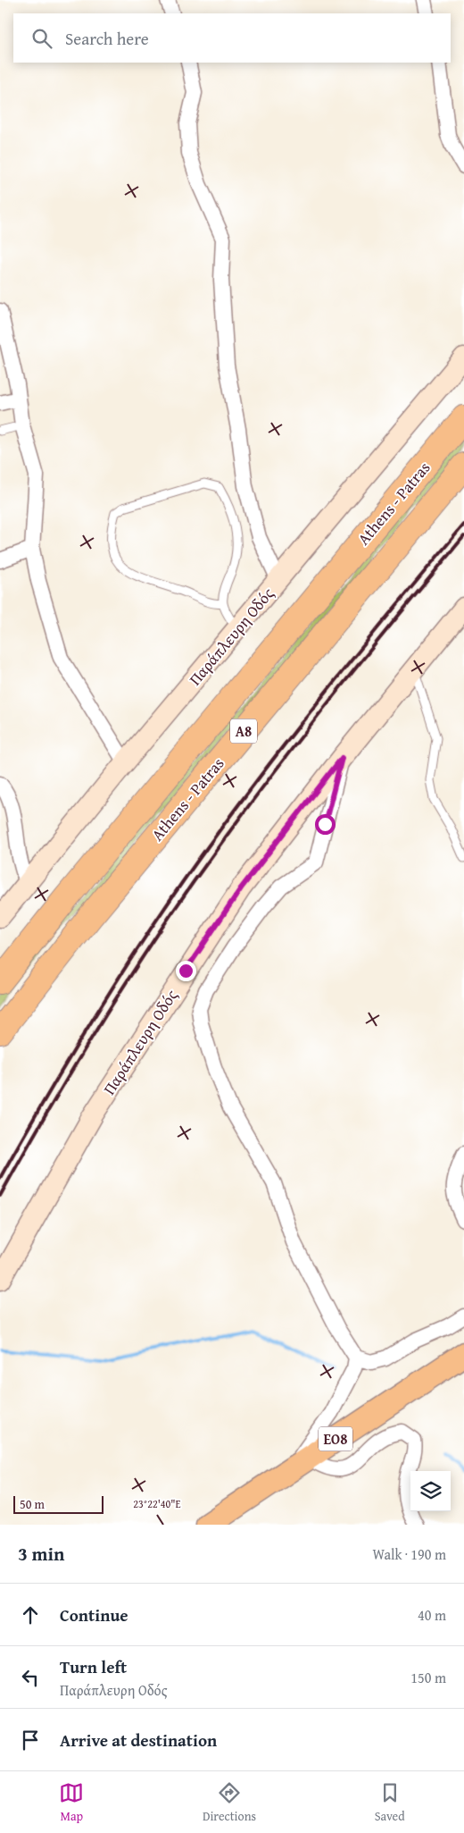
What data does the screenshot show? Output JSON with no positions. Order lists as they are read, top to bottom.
{
  "streets": {
    "highway": ["Athens - Patras", "Α8"],
    "main road": ["Παράπλευρη Οδός", "ΕΟ8"]
  },
  "scale_bar": "50 m",
  "page": {
    "search": "Search here",
    "scale": "50 m",
    "heading": ["3 min", "Walk · 190 m"],
    "list": [
      ["Continue", "40 m"],
      ["Turn left", "Παράπλευρη Οδός", "150 m"],
      "Arrive at destination"
    ],
    "nav": ["Map", "Directions", "Saved"]
  },
  "coordinates": ["23°22'40\"E"]
}
